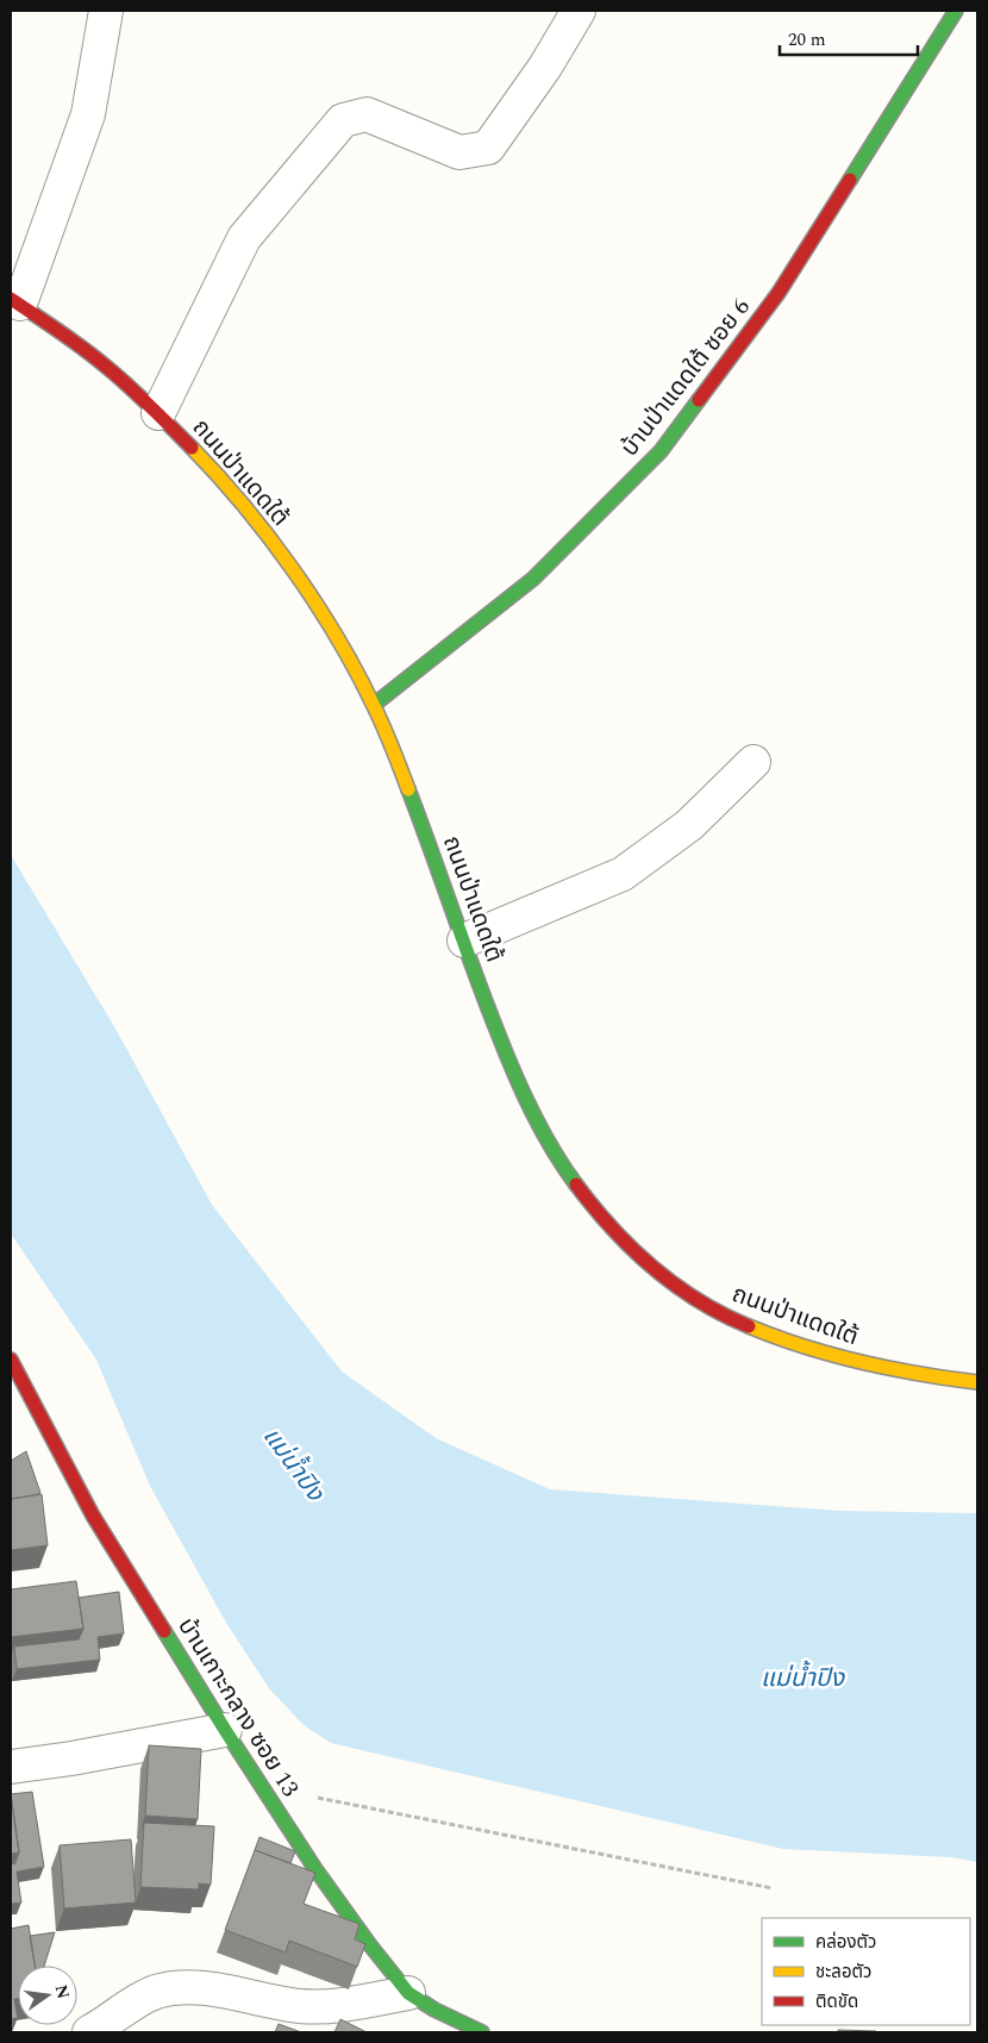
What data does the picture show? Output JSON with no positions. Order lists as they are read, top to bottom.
{
  "streets": {
    "street": ["บ้านป่าแดดใต้ ซอย 6", "ถนนป่าแดดใต้", "บ้านเกาะกลาง ซอย 13"]
  },
  "crossings": [
    ["บ้านป่าแดดใต้ ซอย 6", "ถนนป่าแดดใต้"]
  ],
  "water": ["แม่น้ำปิง"],
  "legend": ["คล่องตัว", "ชะลอตัว", "ติดขัด"],
  "scale_bar": "20 m",
  "north": "right"
}
